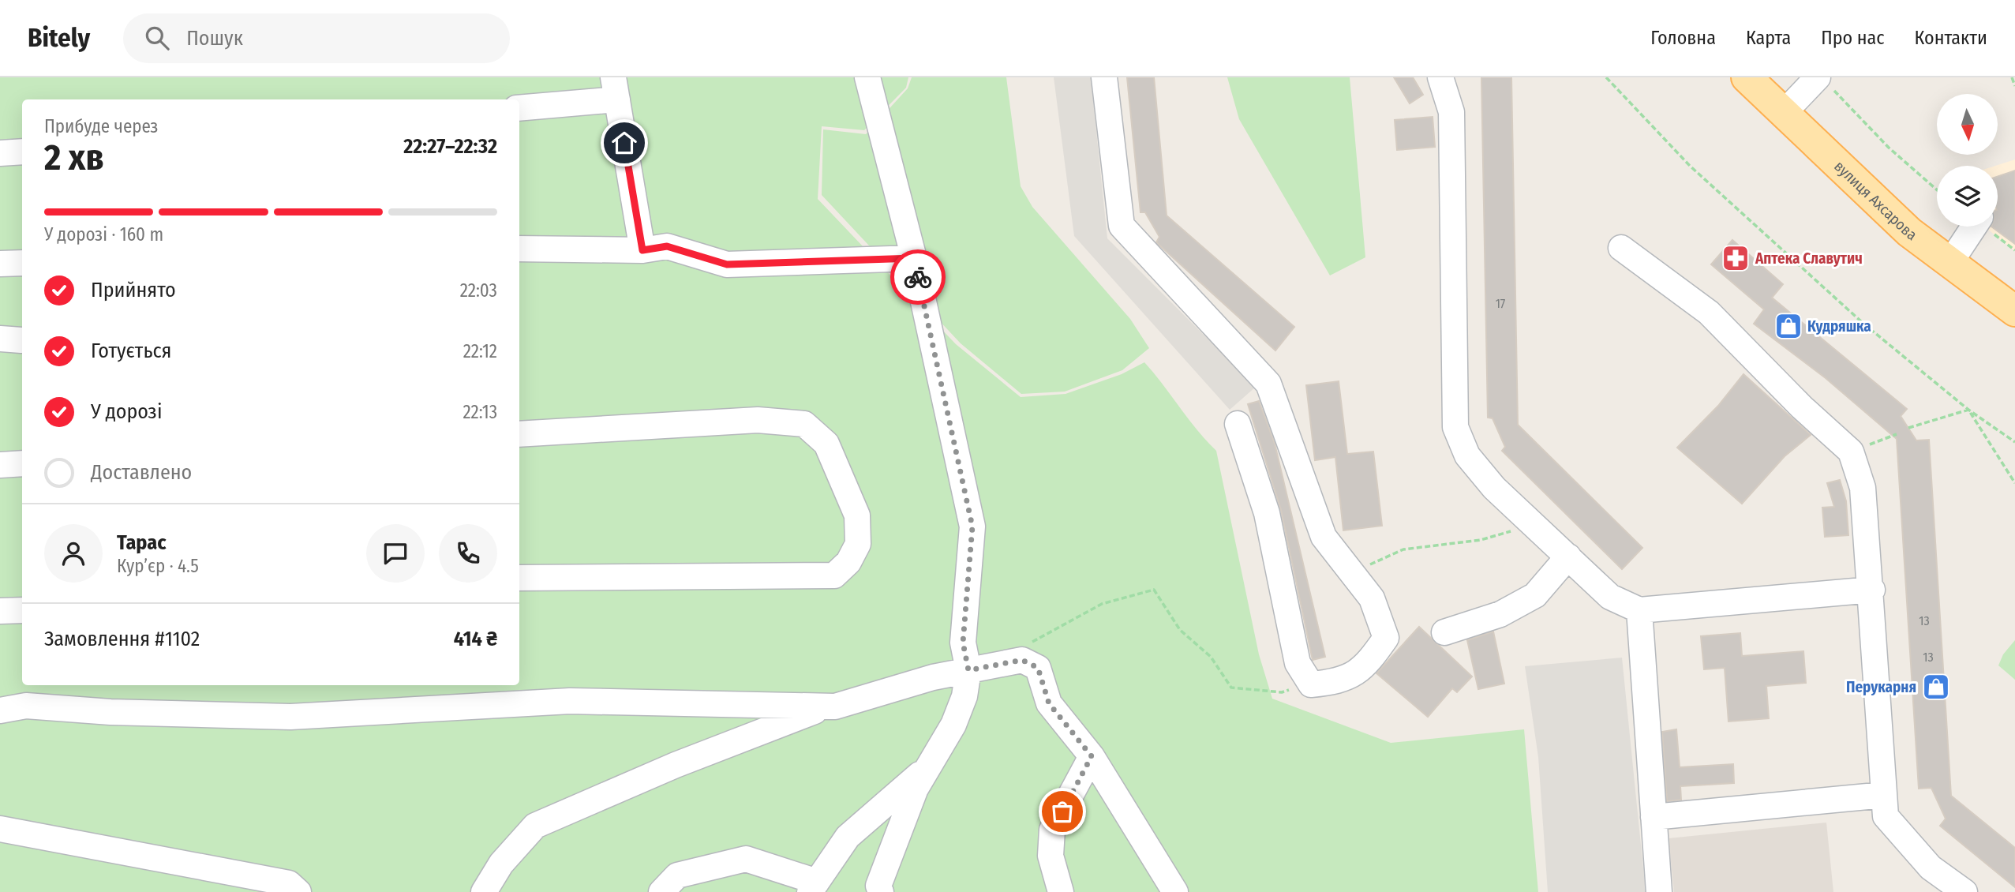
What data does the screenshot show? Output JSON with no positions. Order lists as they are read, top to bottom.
{
  "streets": {
    "main road": ["вулиця Ахсарова"]
  },
  "places": {
    "pharmacy": ["Аптека Славутич"],
    "shop": ["Кудряшка", "Перукарня"]
  },
  "house_numbers": ["17", "13", "13"],
  "north": "bottom",
  "page": {
    "header": "Bitely",
    "search": "Пошук",
    "nav": [
      "Головна",
      "Карта",
      "Про нас",
      "Контакти"
    ],
    "heading": ["2 хв", "Прибуде через", "22:27–22:32"],
    "panel": [
      "Тарас",
      "Кур’єр · 4.5",
      "Замовлення #1102",
      "414 ₴"
    ],
    "bar": "У дорозі · 160 m",
    "list": [
      ["Прийнято", "22:03"],
      ["Готується", "22:12"],
      ["У дорозі", "22:13"],
      "Доставлено"
    ]
  }
}
